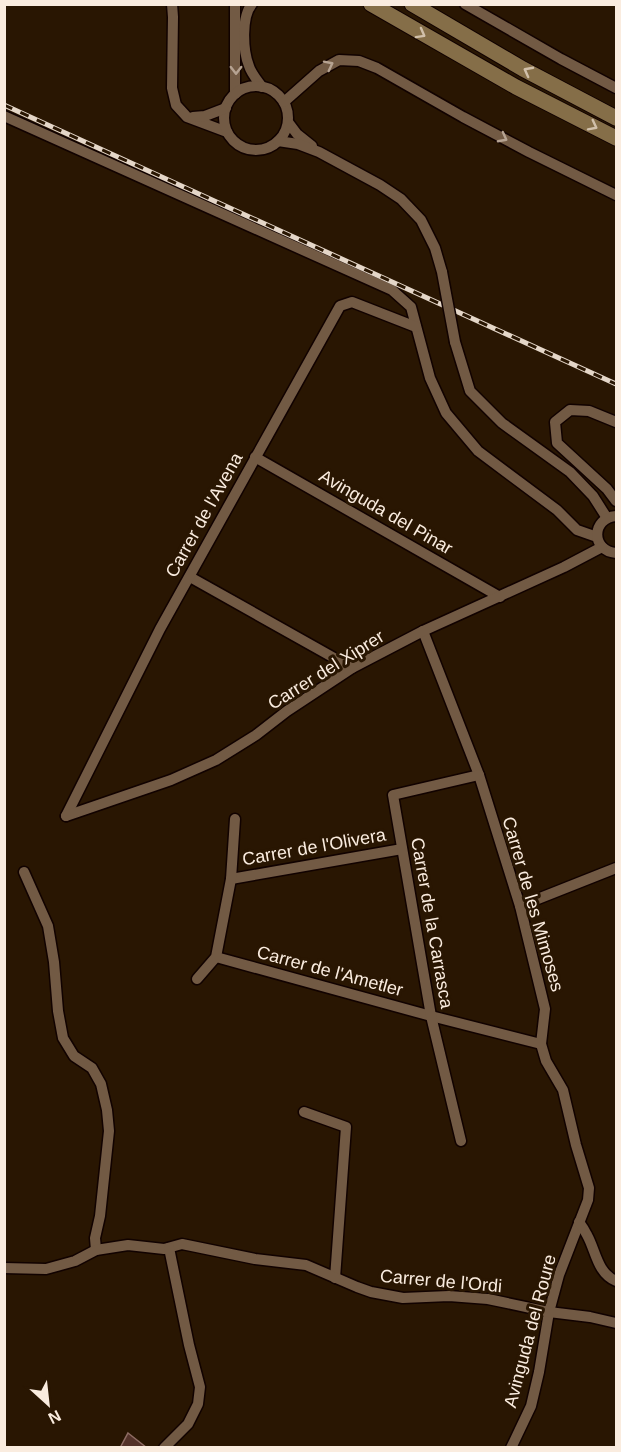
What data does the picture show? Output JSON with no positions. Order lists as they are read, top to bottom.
{
  "streets": {
    "street": [
      "Avinguda del Pinar",
      "Carrer de l'Avena",
      "Carrer del Xiprer",
      "Carrer de l'Olivera",
      "Carrer de les Mimoses",
      "Carrer de la Carrasca",
      "Carrer de l'Ametler",
      "Carrer de l'Ordi",
      "Avinguda del Roure"
    ]
  },
  "crossings": [
    ["Avinguda del Pinar", "Carrer de l'Avena"],
    ["Avinguda del Pinar", "Carrer del Xiprer"],
    ["Carrer de l'Avena", "Carrer del Xiprer"],
    ["Carrer del Xiprer", "Carrer de les Mimoses"],
    ["Carrer de l'Olivera", "Carrer de la Carrasca"],
    ["Carrer de les Mimoses", "Carrer de la Carrasca"],
    ["Carrer de les Mimoses", "Carrer de l'Ametler"],
    ["Carrer de les Mimoses", "Avinguda del Roure"],
    ["Carrer de la Carrasca", "Carrer de l'Ametler"],
    ["Carrer de l'Ordi", "Avinguda del Roure"]
  ],
  "north": "bottom right"
}
